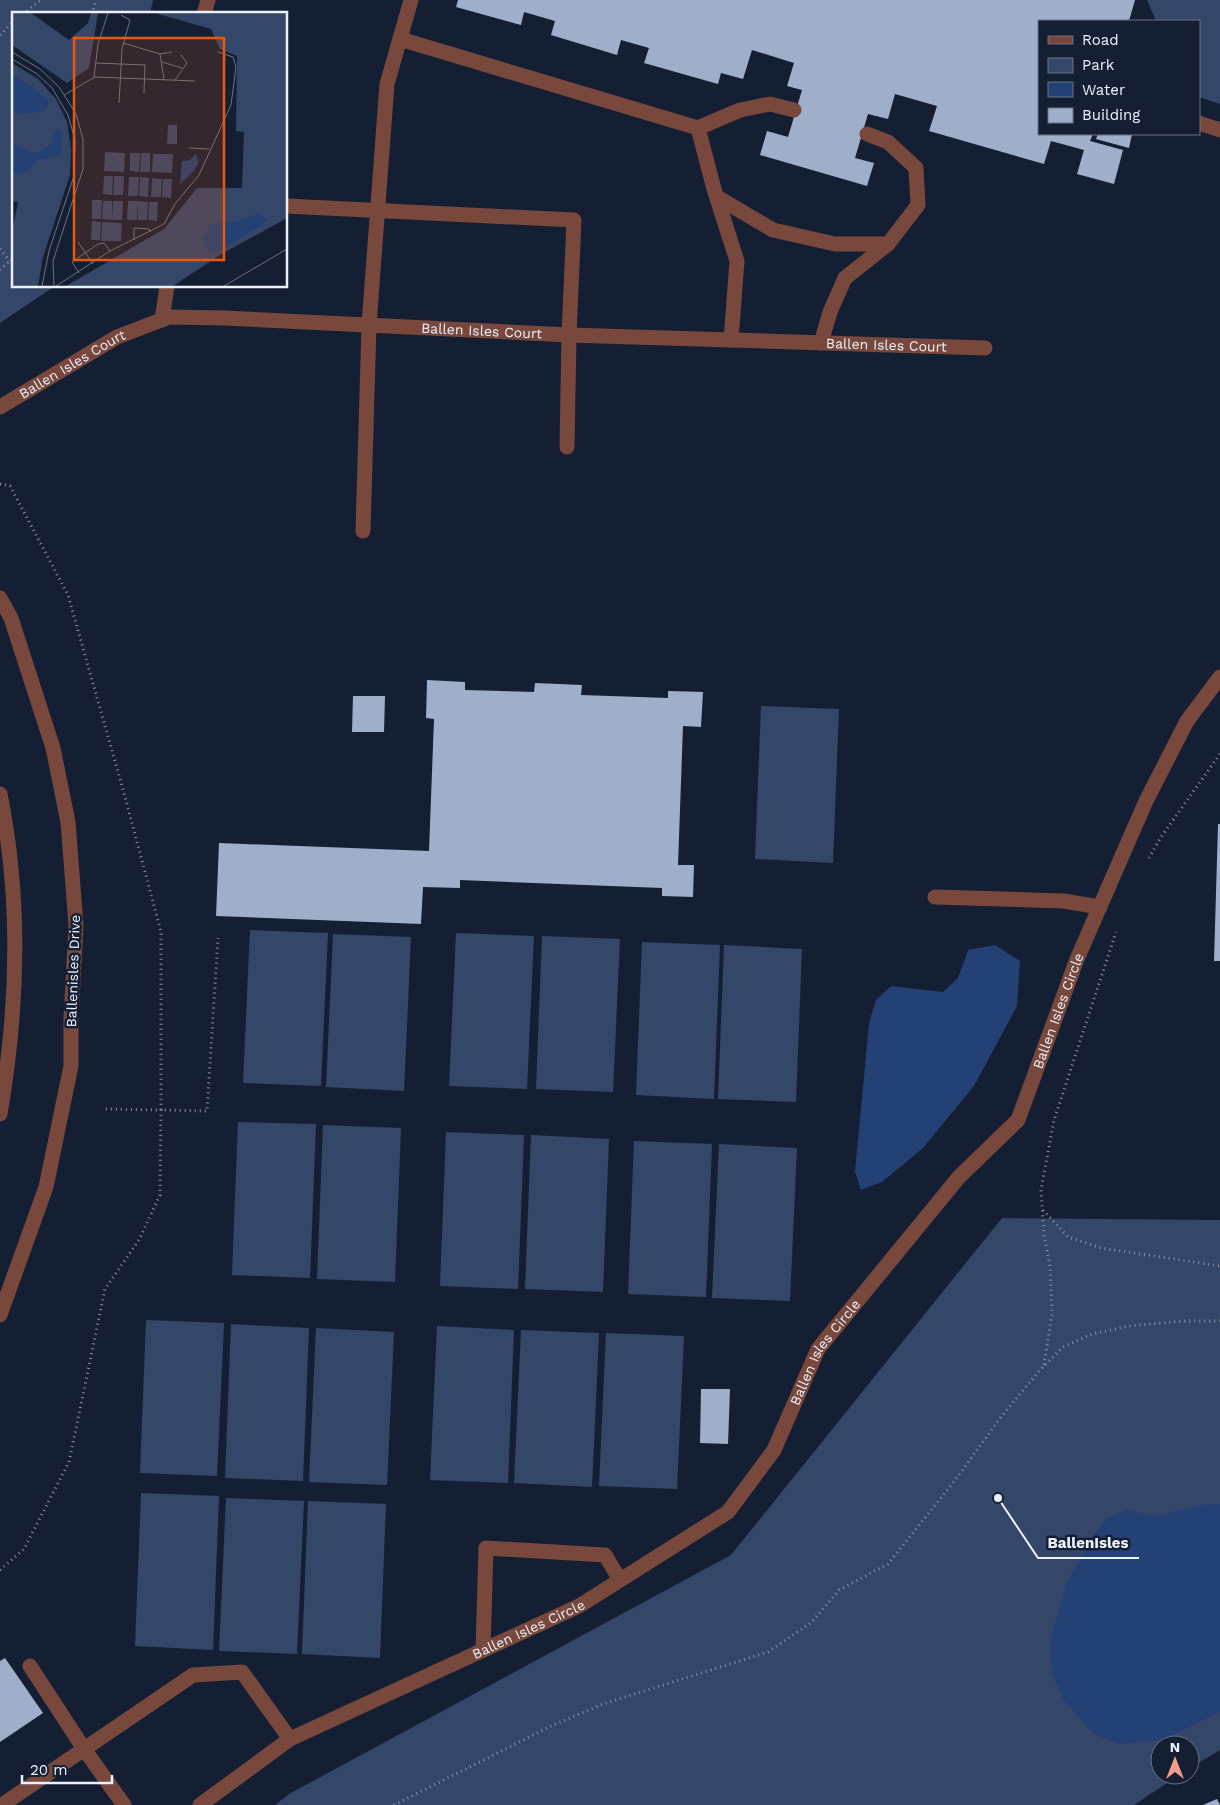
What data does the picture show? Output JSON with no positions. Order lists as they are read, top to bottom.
{
  "streets": {
    "street": ["Ballen Isles Court", "Ballenisles Drive", "Ballen Isles Circle"]
  },
  "places": ["BallenIsles"],
  "legend": [
    "Road",
    "Park",
    "Water",
    "Building"
  ],
  "scale_bar": "20 m",
  "north": "top"
}
